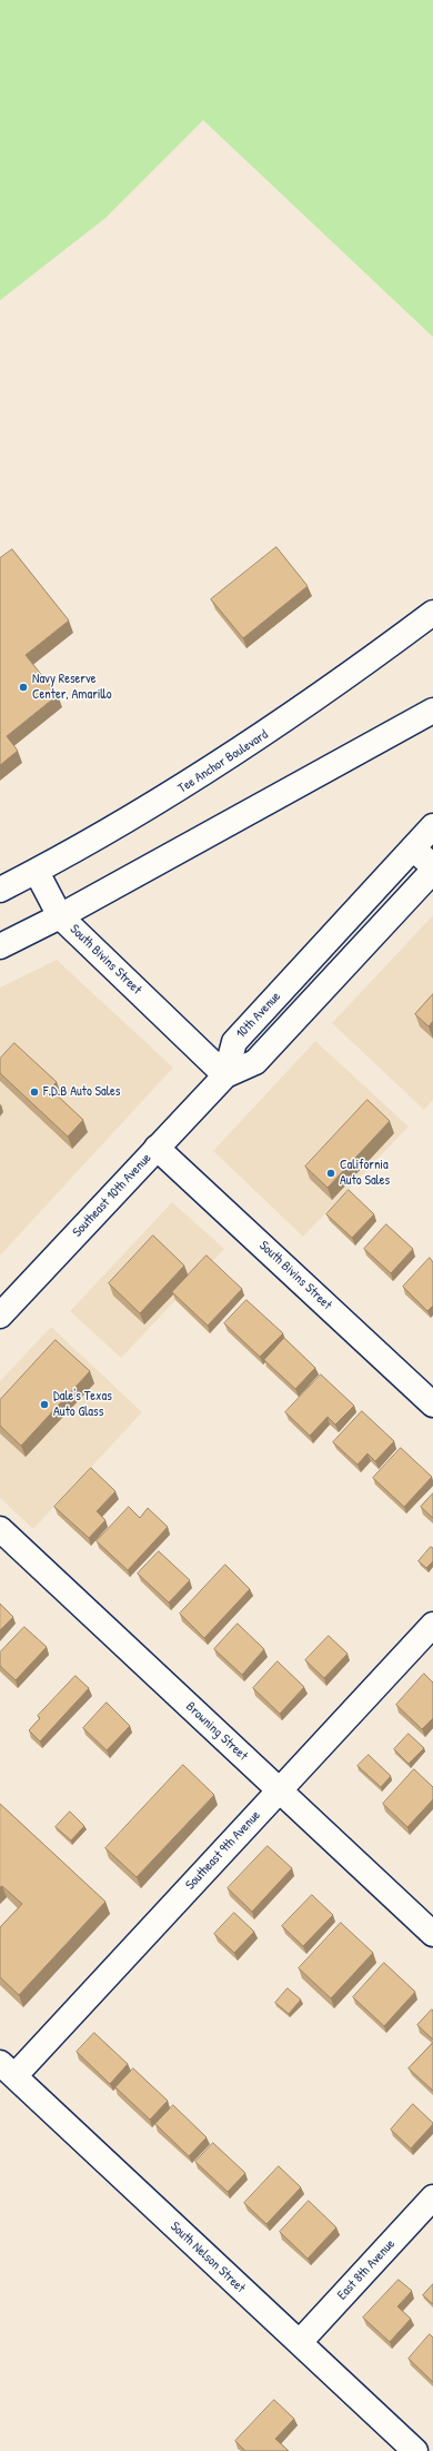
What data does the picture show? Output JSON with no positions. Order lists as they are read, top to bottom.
{
  "streets": {
    "street": [
      "Tee Anchor Boulevard",
      "South Bivins Street",
      "10th Avenue",
      "Southeast 10th Avenue",
      "Browning Street",
      "Southeast 9th Avenue",
      "South Nelson Street",
      "East 8th Avenue"
    ]
  },
  "crossings": [
    ["Tee Anchor Boulevard", "South Bivins Street"],
    ["South Bivins Street", "10th Avenue"],
    ["South Bivins Street", "Southeast 10th Avenue"],
    ["10th Avenue", "Southeast 10th Avenue"],
    ["Browning Street", "Southeast 9th Avenue"],
    ["Southeast 9th Avenue", "South Nelson Street"],
    ["South Nelson Street", "East 8th Avenue"]
  ],
  "places": [
    "Navy Reserve Center, Amarillo",
    "F.D.B Auto Sales",
    "California Auto Sales",
    "Dale's Texas Auto Glass"
  ]
}
